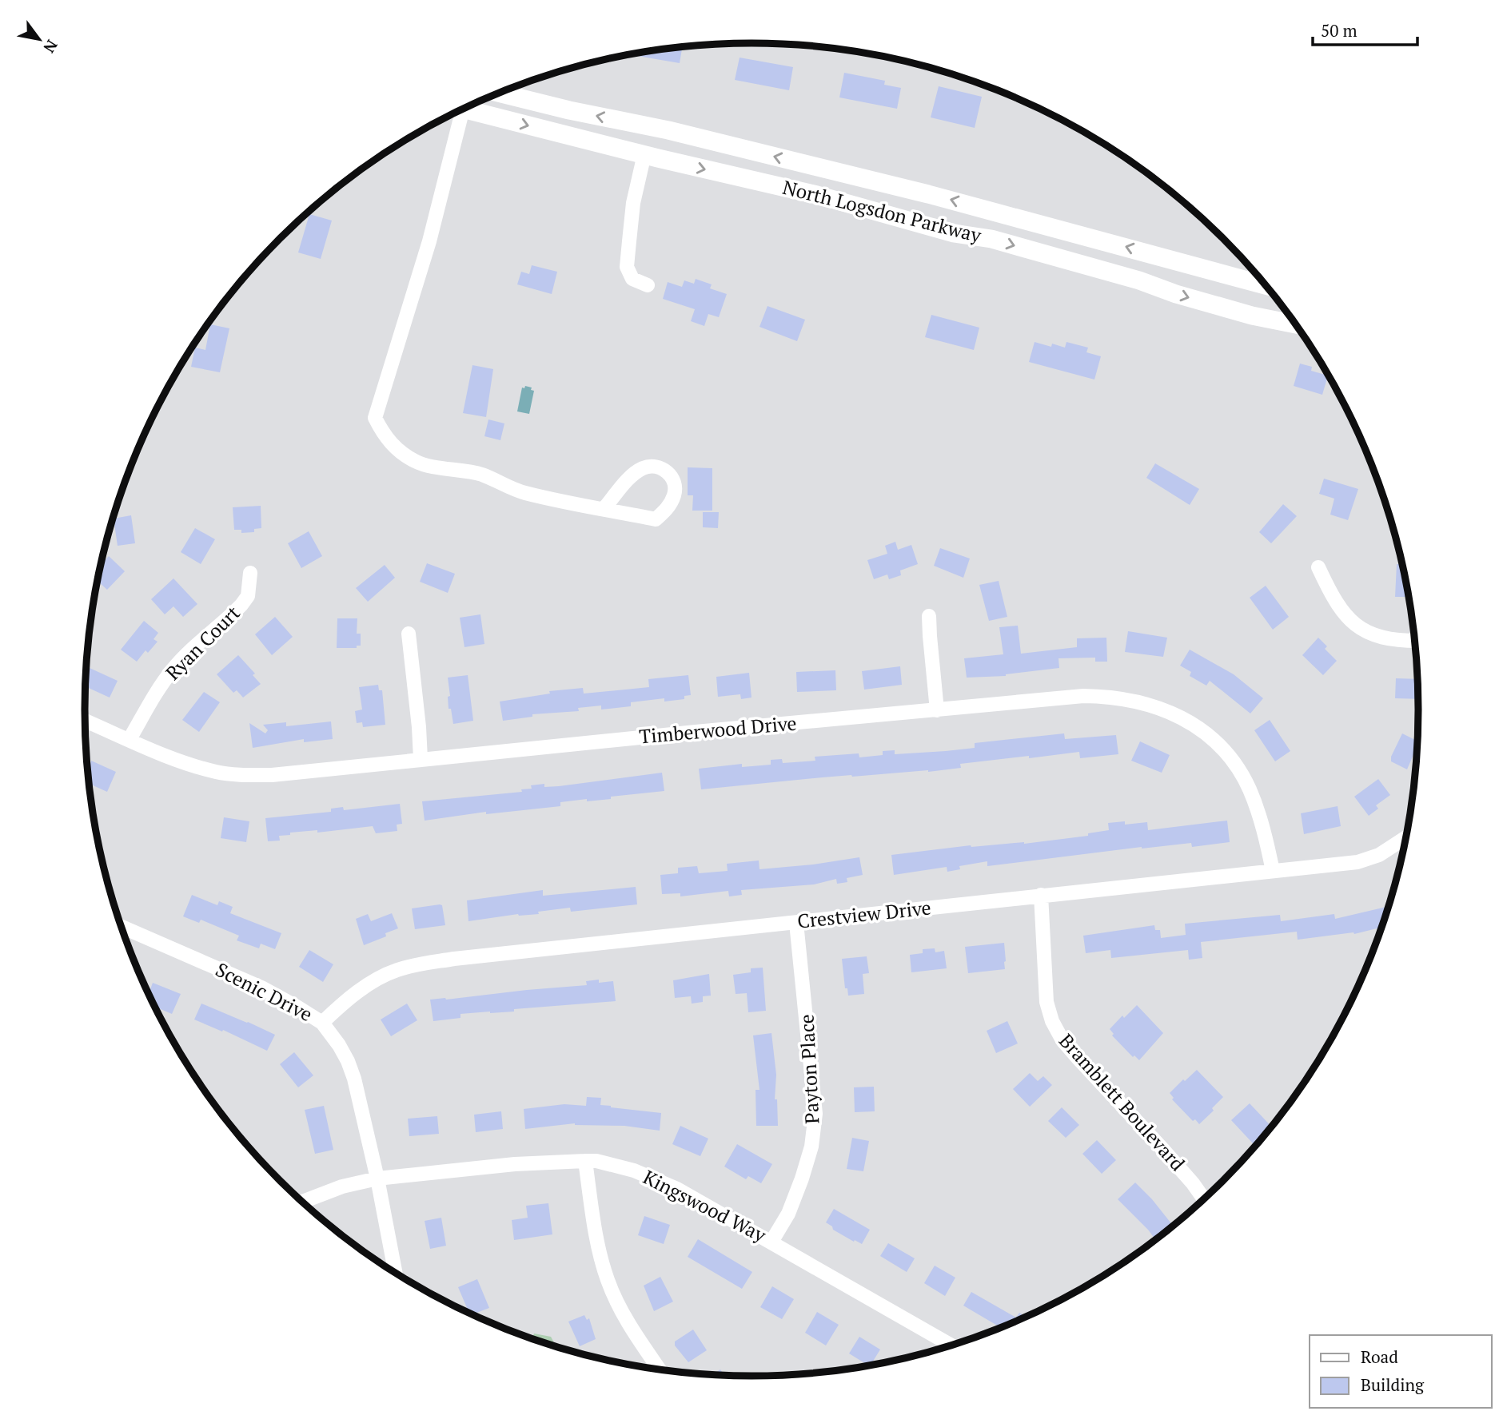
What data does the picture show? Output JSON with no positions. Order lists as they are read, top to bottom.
{
  "streets": {
    "main road": ["North Logsdon Parkway"],
    "street": [
      "Ryan Court",
      "Timberwood Drive",
      "Crestview Drive",
      "Scenic Drive",
      "Payton Place",
      "Bramblett Boulevard",
      "Kingswood Way"
    ]
  },
  "crossings": [
    ["Ryan Court", "Timberwood Drive"],
    ["Timberwood Drive", "Crestview Drive"],
    ["Crestview Drive", "Scenic Drive"],
    ["Crestview Drive", "Payton Place"],
    ["Crestview Drive", "Bramblett Boulevard"],
    ["Scenic Drive", "Kingswood Way"],
    ["Payton Place", "Kingswood Way"]
  ],
  "legend": ["Road", "Building"],
  "scale_bar": "50 m",
  "north": "bottom right"
}
